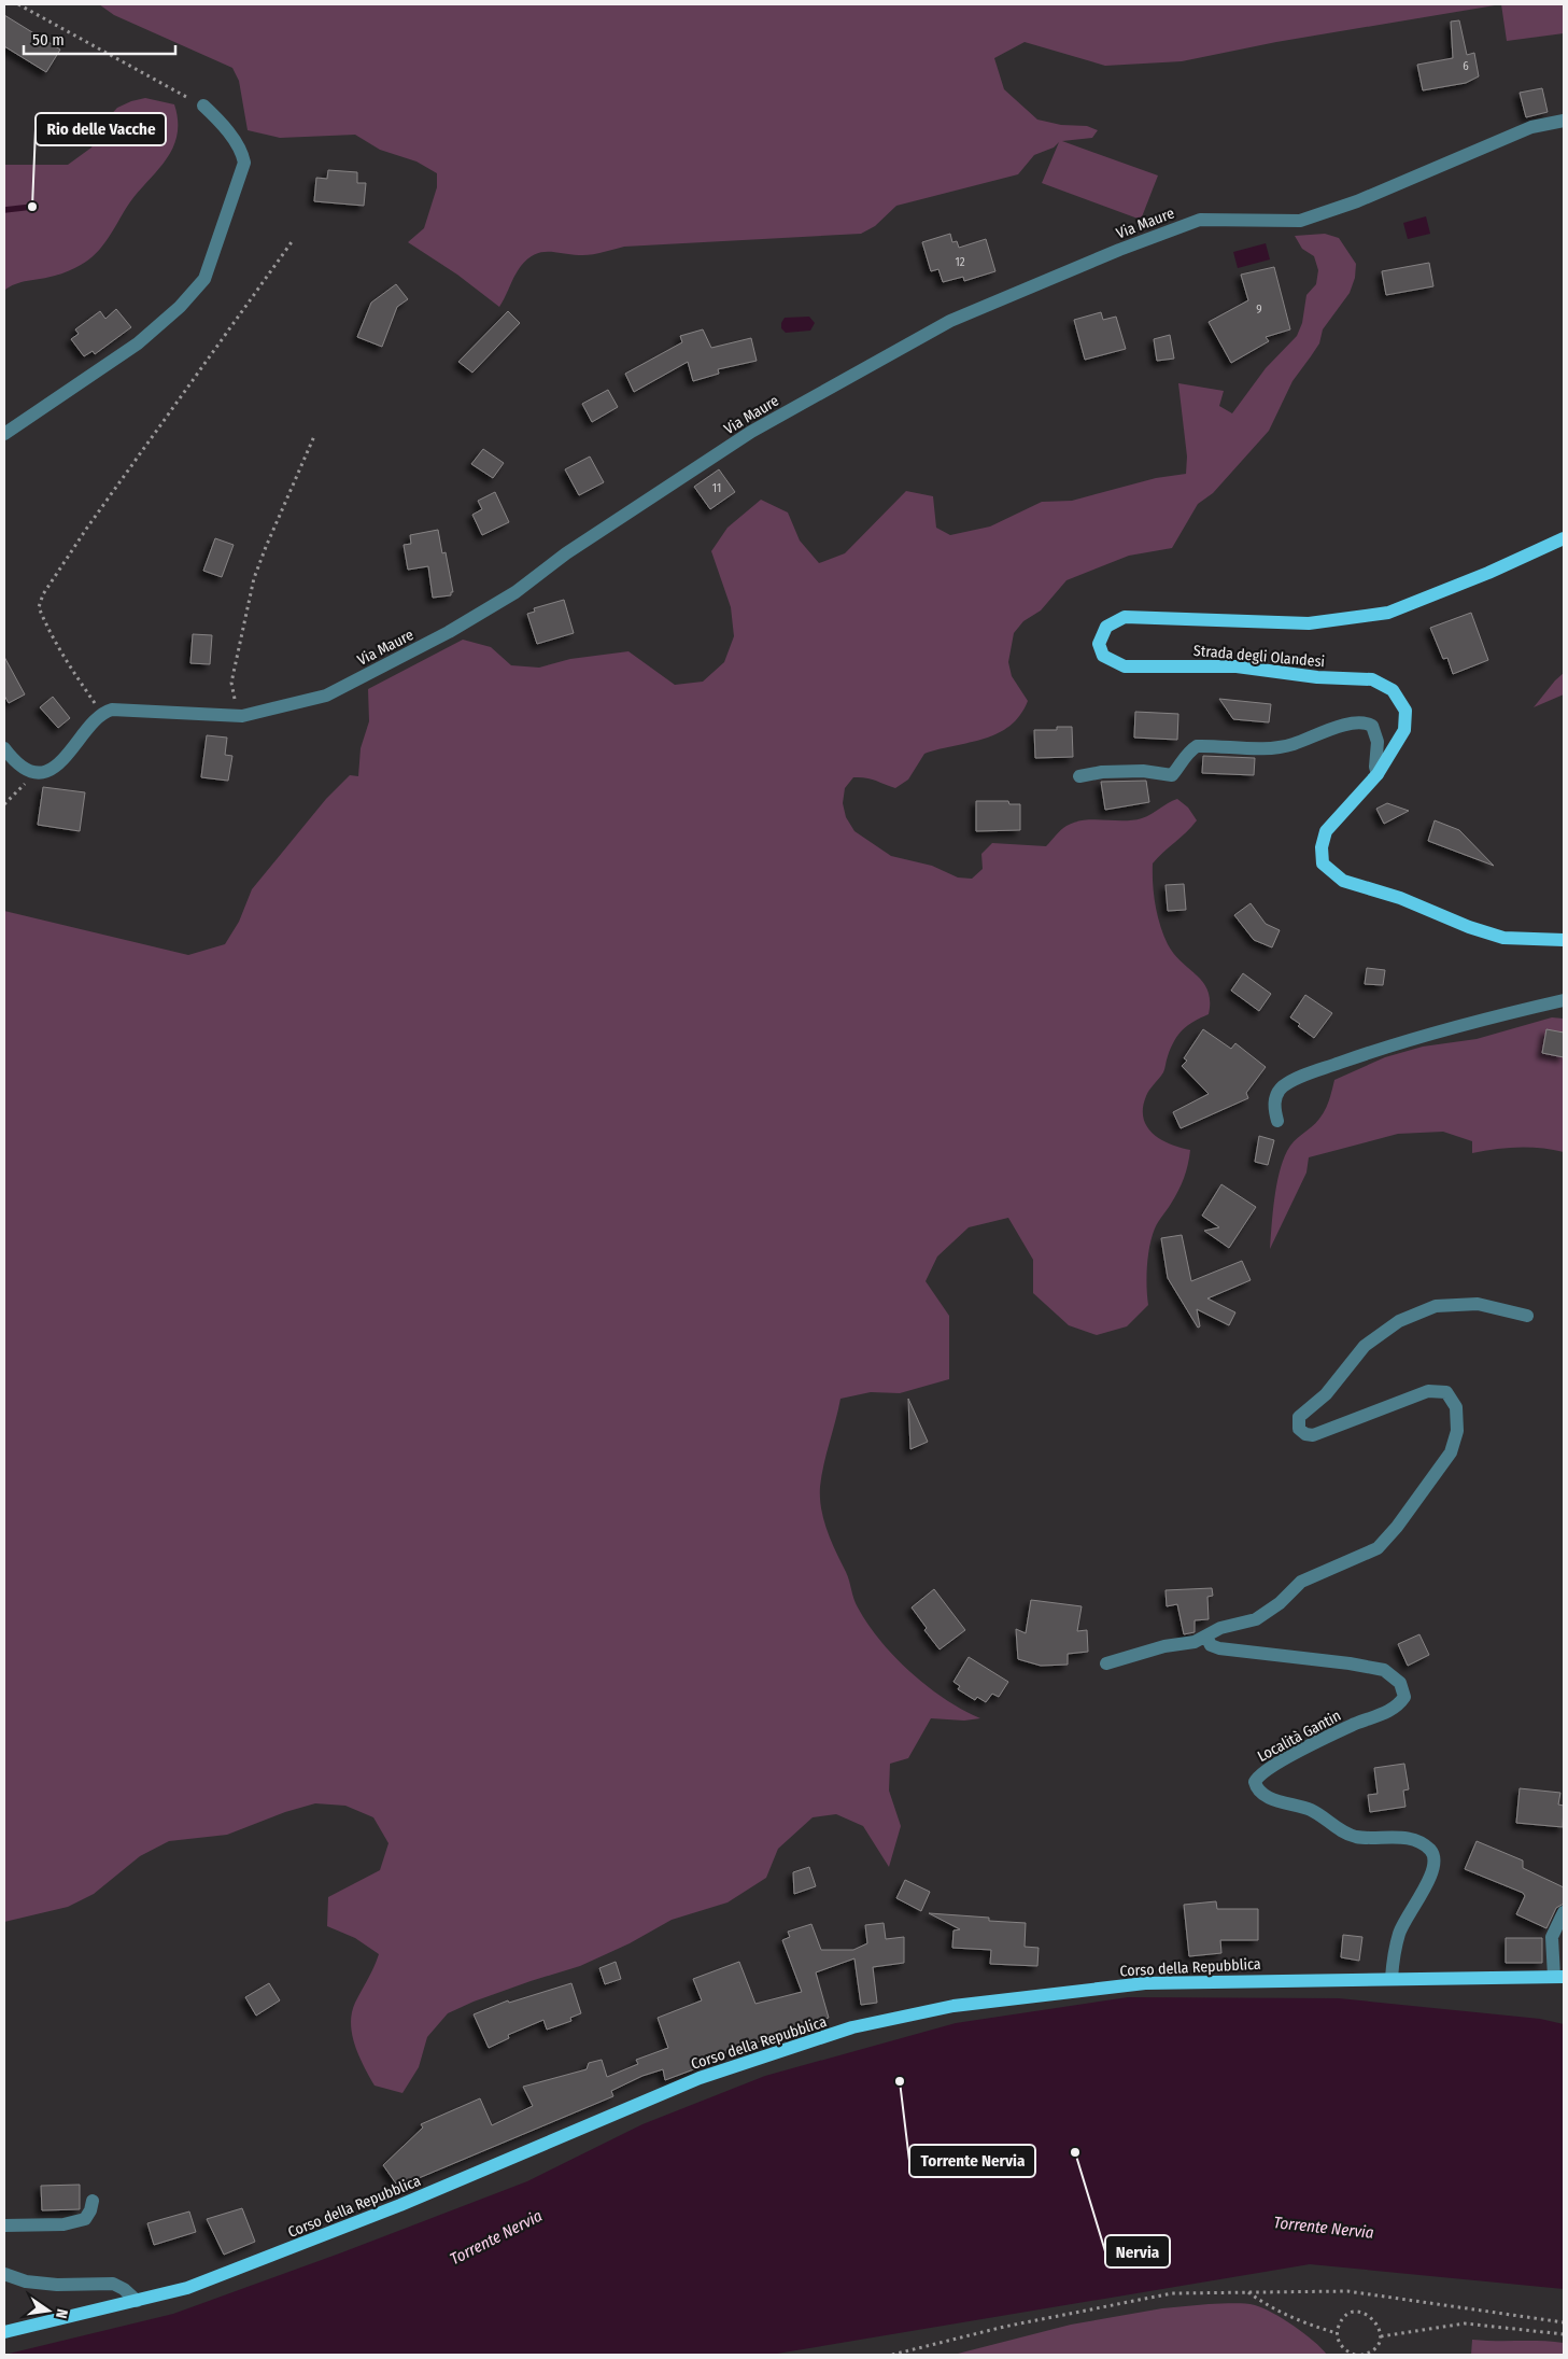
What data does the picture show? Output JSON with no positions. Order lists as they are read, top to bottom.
{
  "streets": {
    "main road": ["Strada degli Olandesi", "Corso della Repubblica"],
    "street": ["Via Maure", "Località Gantin"]
  },
  "crossings": [
    ["Località Gantin", "Corso della Repubblica"]
  ],
  "water": ["Torrente Nervia"],
  "places": ["Rio delle Vacche", "Torrente Nervia", "Nervia"],
  "house_numbers": [
    "6",
    "12",
    "9",
    "11"
  ],
  "scale_bar": "50 m",
  "north": "right"
}
